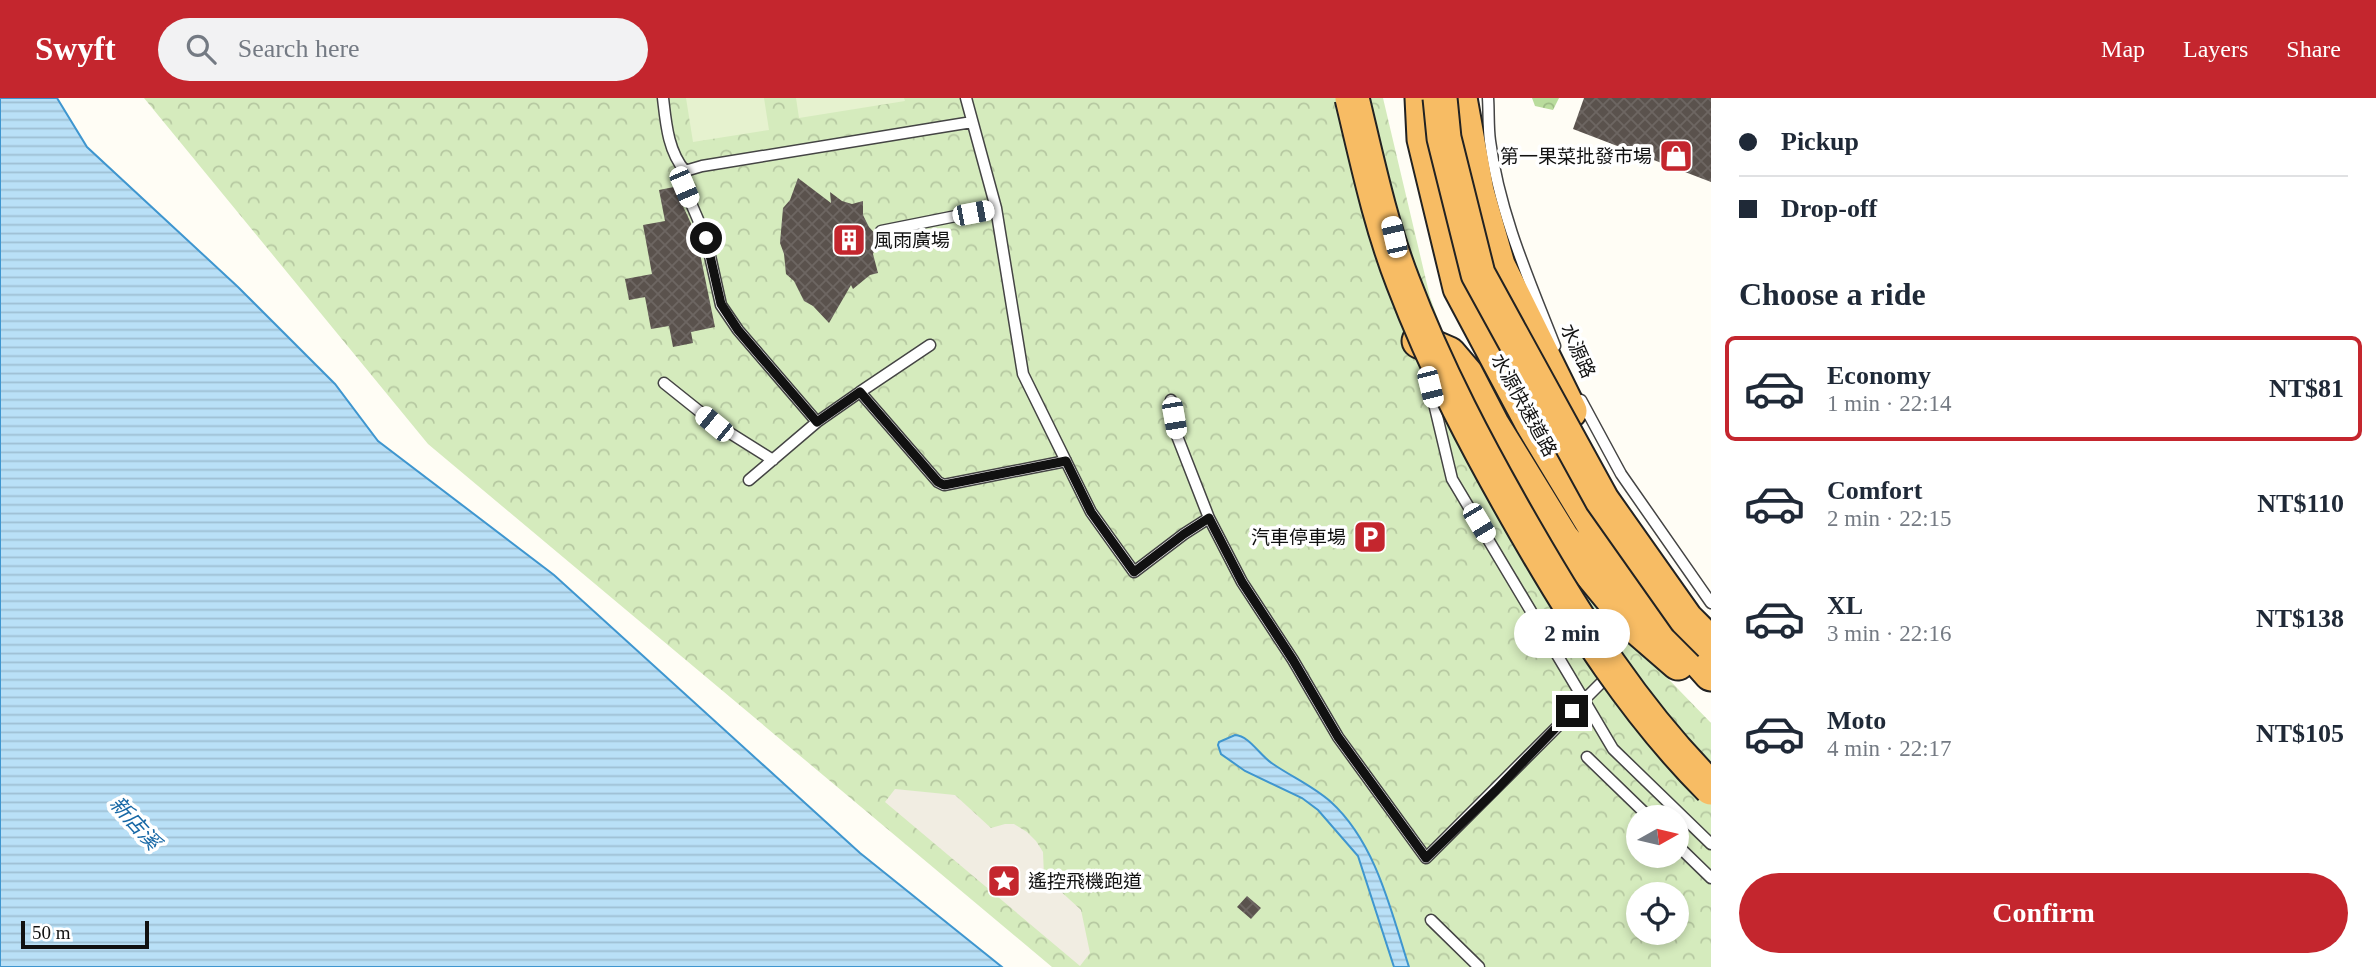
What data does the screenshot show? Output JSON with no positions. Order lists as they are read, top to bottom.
{
  "streets": {
    "highway": ["水源快速道路"],
    "lane": ["水源路"]
  },
  "crossings": [
    ["水源路", "水源快速道路"]
  ],
  "water": ["新店溪"],
  "places": {
    "shop": ["第一果菜批發市場"],
    "building": ["風雨廣場"],
    "parking": ["汽車停車場"],
    "place": ["遙控飛機跑道"]
  },
  "scale_bar": "50 m",
  "north": "right",
  "page": {
    "header": "Swyft",
    "search": "Search here",
    "nav": ["Map", "Layers", "Share"],
    "banner": ["Pickup", "Drop-off"],
    "heading": "Choose a ride",
    "list": [
      {
        "name": "Economy",
        "note": "1 min · 22:14",
        "value": "NT$81"
      },
      {
        "name": "Comfort",
        "note": "2 min · 22:15",
        "value": "NT$110"
      },
      {
        "name": "XL",
        "note": "3 min · 22:16",
        "value": "NT$138"
      },
      {
        "name": "Moto",
        "note": "4 min · 22:17",
        "value": "NT$105"
      }
    ],
    "bubble": "2 min",
    "buttons": "Confirm",
    "scale": "50 m"
  }
}
